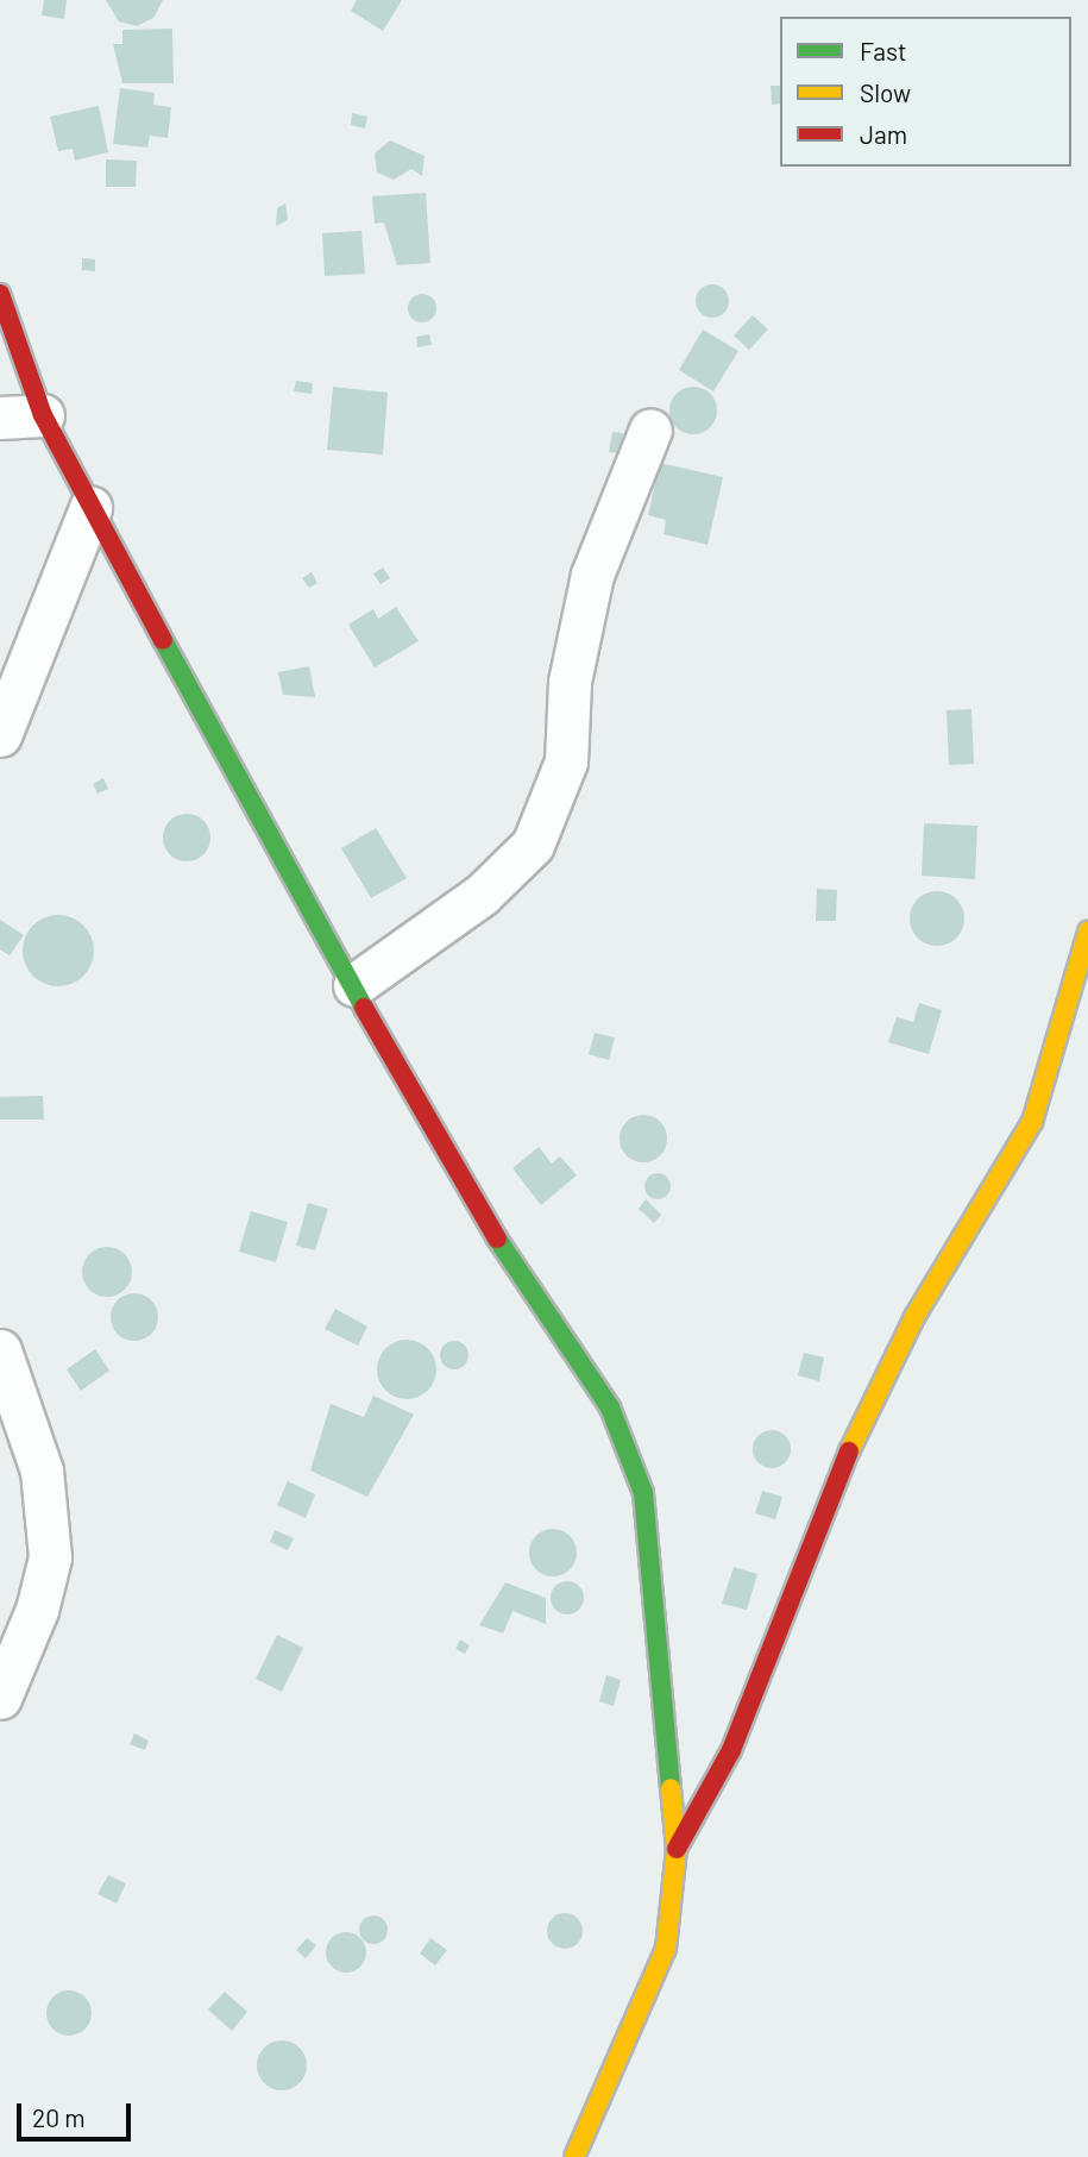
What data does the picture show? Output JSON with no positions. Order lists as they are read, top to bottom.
{
  "legend": ["Fast", "Slow", "Jam"],
  "scale_bar": "20 m"
}
